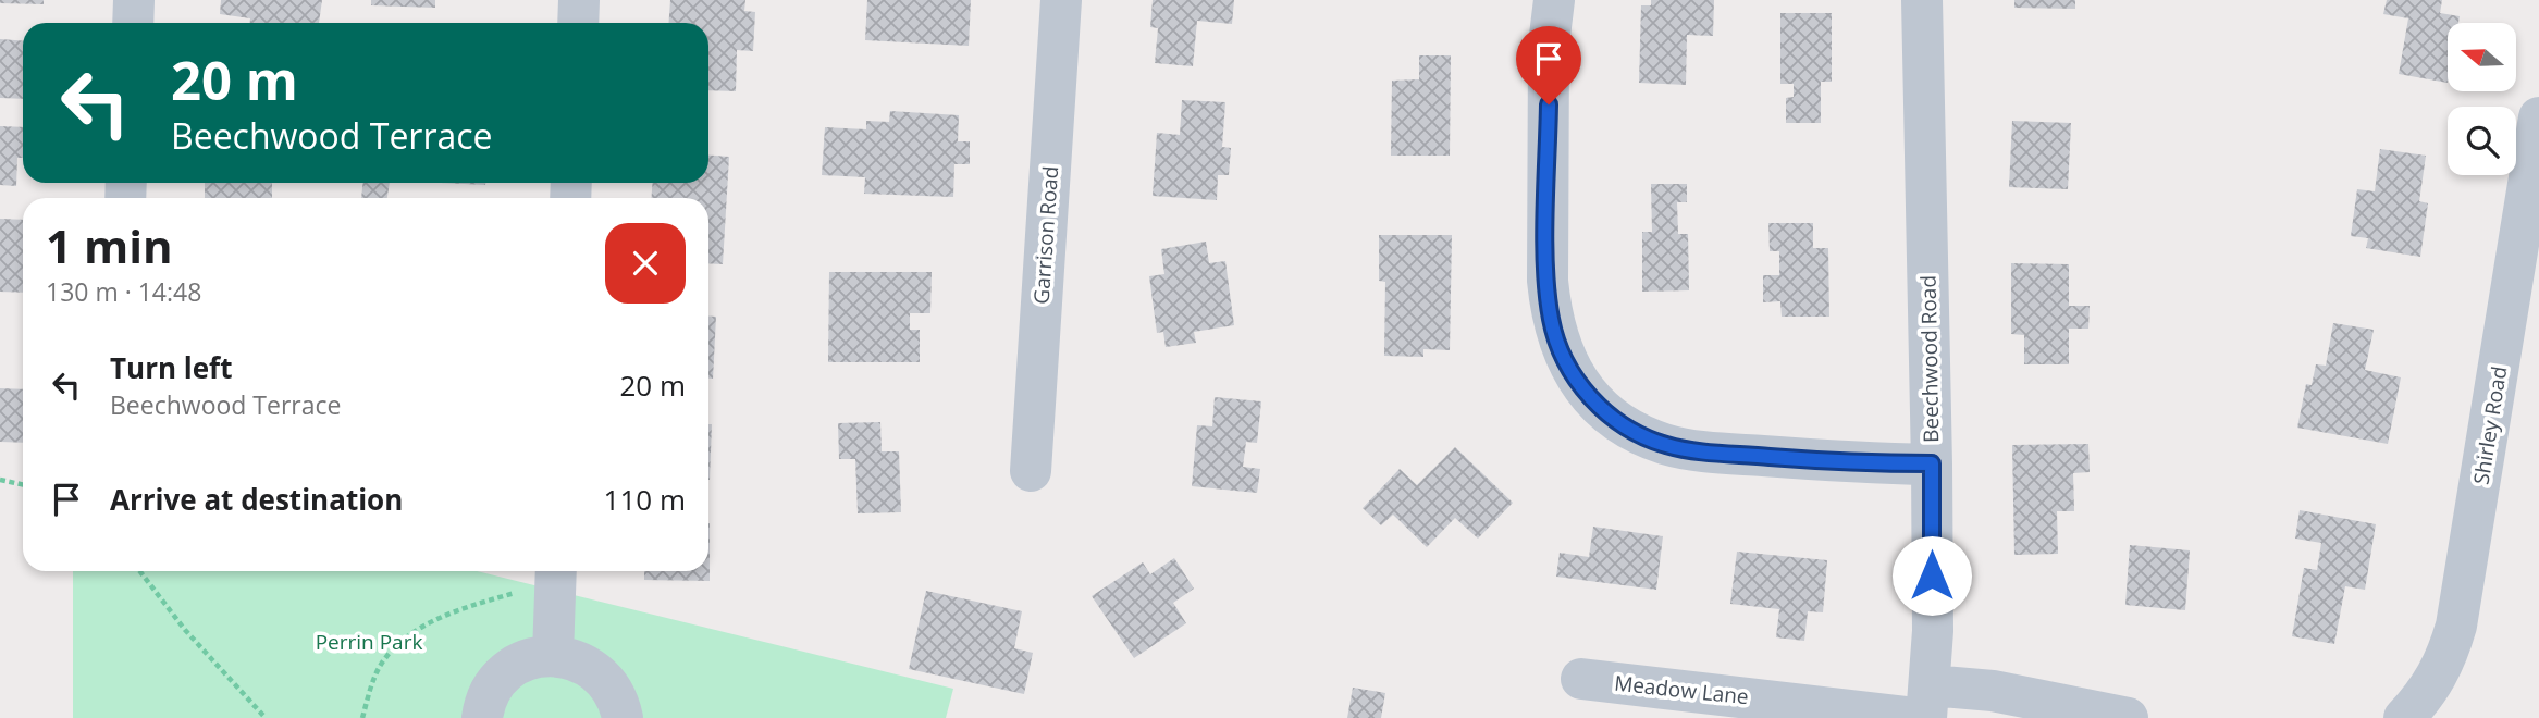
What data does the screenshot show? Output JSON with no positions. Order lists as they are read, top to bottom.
{
  "streets": {
    "street": [
      "Garrison Road",
      "Beechwood Road",
      "Shirley Road",
      "Meadow Lane"
    ]
  },
  "crossings": [
    ["Beechwood Road", "Meadow Lane"]
  ],
  "parks": ["Perrin Park"],
  "north": "left",
  "page": {
    "turn": ["20 m", "Beechwood Terrace"],
    "heading": ["1 min", "130 m · 14:48"],
    "list": [
      {
        "name": "Turn left",
        "note": "Beechwood Terrace",
        "value": "20 m"
      },
      {
        "name": "Arrive at destination",
        "value": "110 m"
      }
    ]
  }
}
